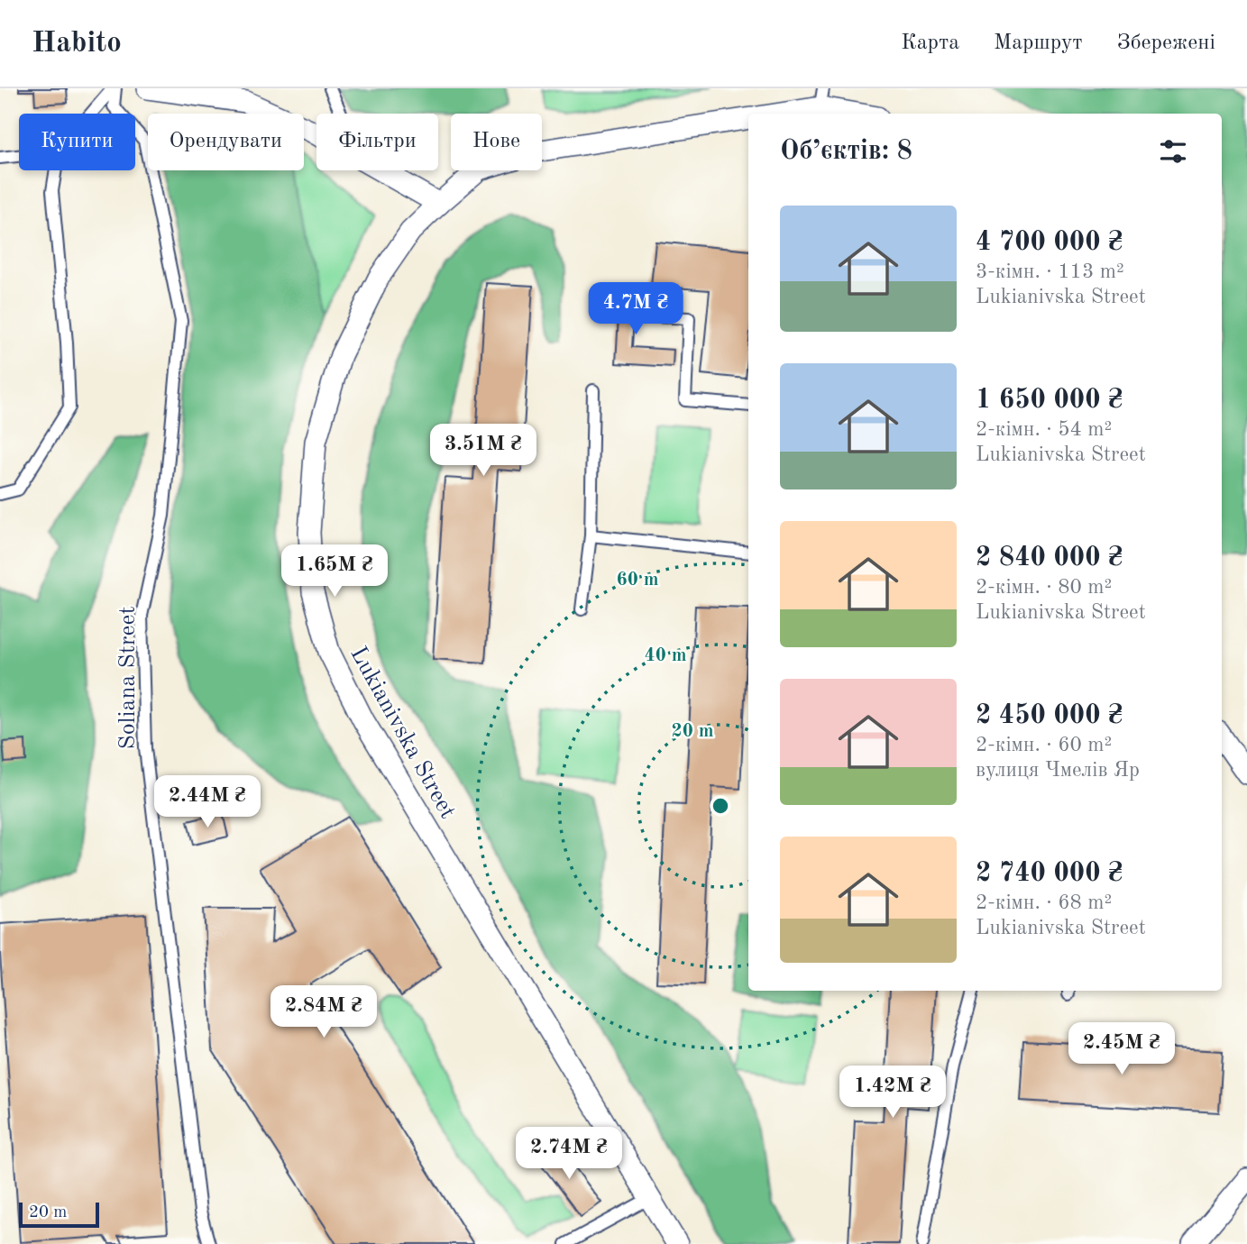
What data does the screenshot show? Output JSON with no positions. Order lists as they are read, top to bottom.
{
  "streets": {
    "street": ["Lukianivska Street"],
    "lane": ["Soliana Street"]
  },
  "scale_bar": "20 m",
  "page": {
    "header": "Habito",
    "nav": ["Карта", "Маршрут", "Збережені"],
    "chip": [
      "Купити",
      "Орендувати",
      "Фільтри",
      "Нове"
    ],
    "heading": "Об’єктів: 8",
    "list": [
      {
        "name": "4 700 000 ₴",
        "note": "3-кімн. · 113 m² · Lukianivska Street"
      },
      {
        "name": "1 650 000 ₴",
        "note": "2-кімн. · 54 m² · Lukianivska Street"
      },
      {
        "name": "2 840 000 ₴",
        "note": "2-кімн. · 80 m² · Lukianivska Street"
      },
      {
        "name": "2 450 000 ₴",
        "note": "2-кімн. · 60 m² · вулиця Чмелів Яр"
      },
      {
        "name": "2 740 000 ₴",
        "note": "2-кімн. · 68 m² · Lukianivska Street"
      }
    ],
    "price": [
      "4.7M ₴",
      "3.51M ₴",
      "1.65M ₴",
      "2.44M ₴",
      "2.84M ₴",
      "2.45M ₴",
      "1.42M ₴",
      "2.74M ₴"
    ],
    "scale": "20 m"
  },
  "rings": ["60 m", "40 m", "20 m"]
}
